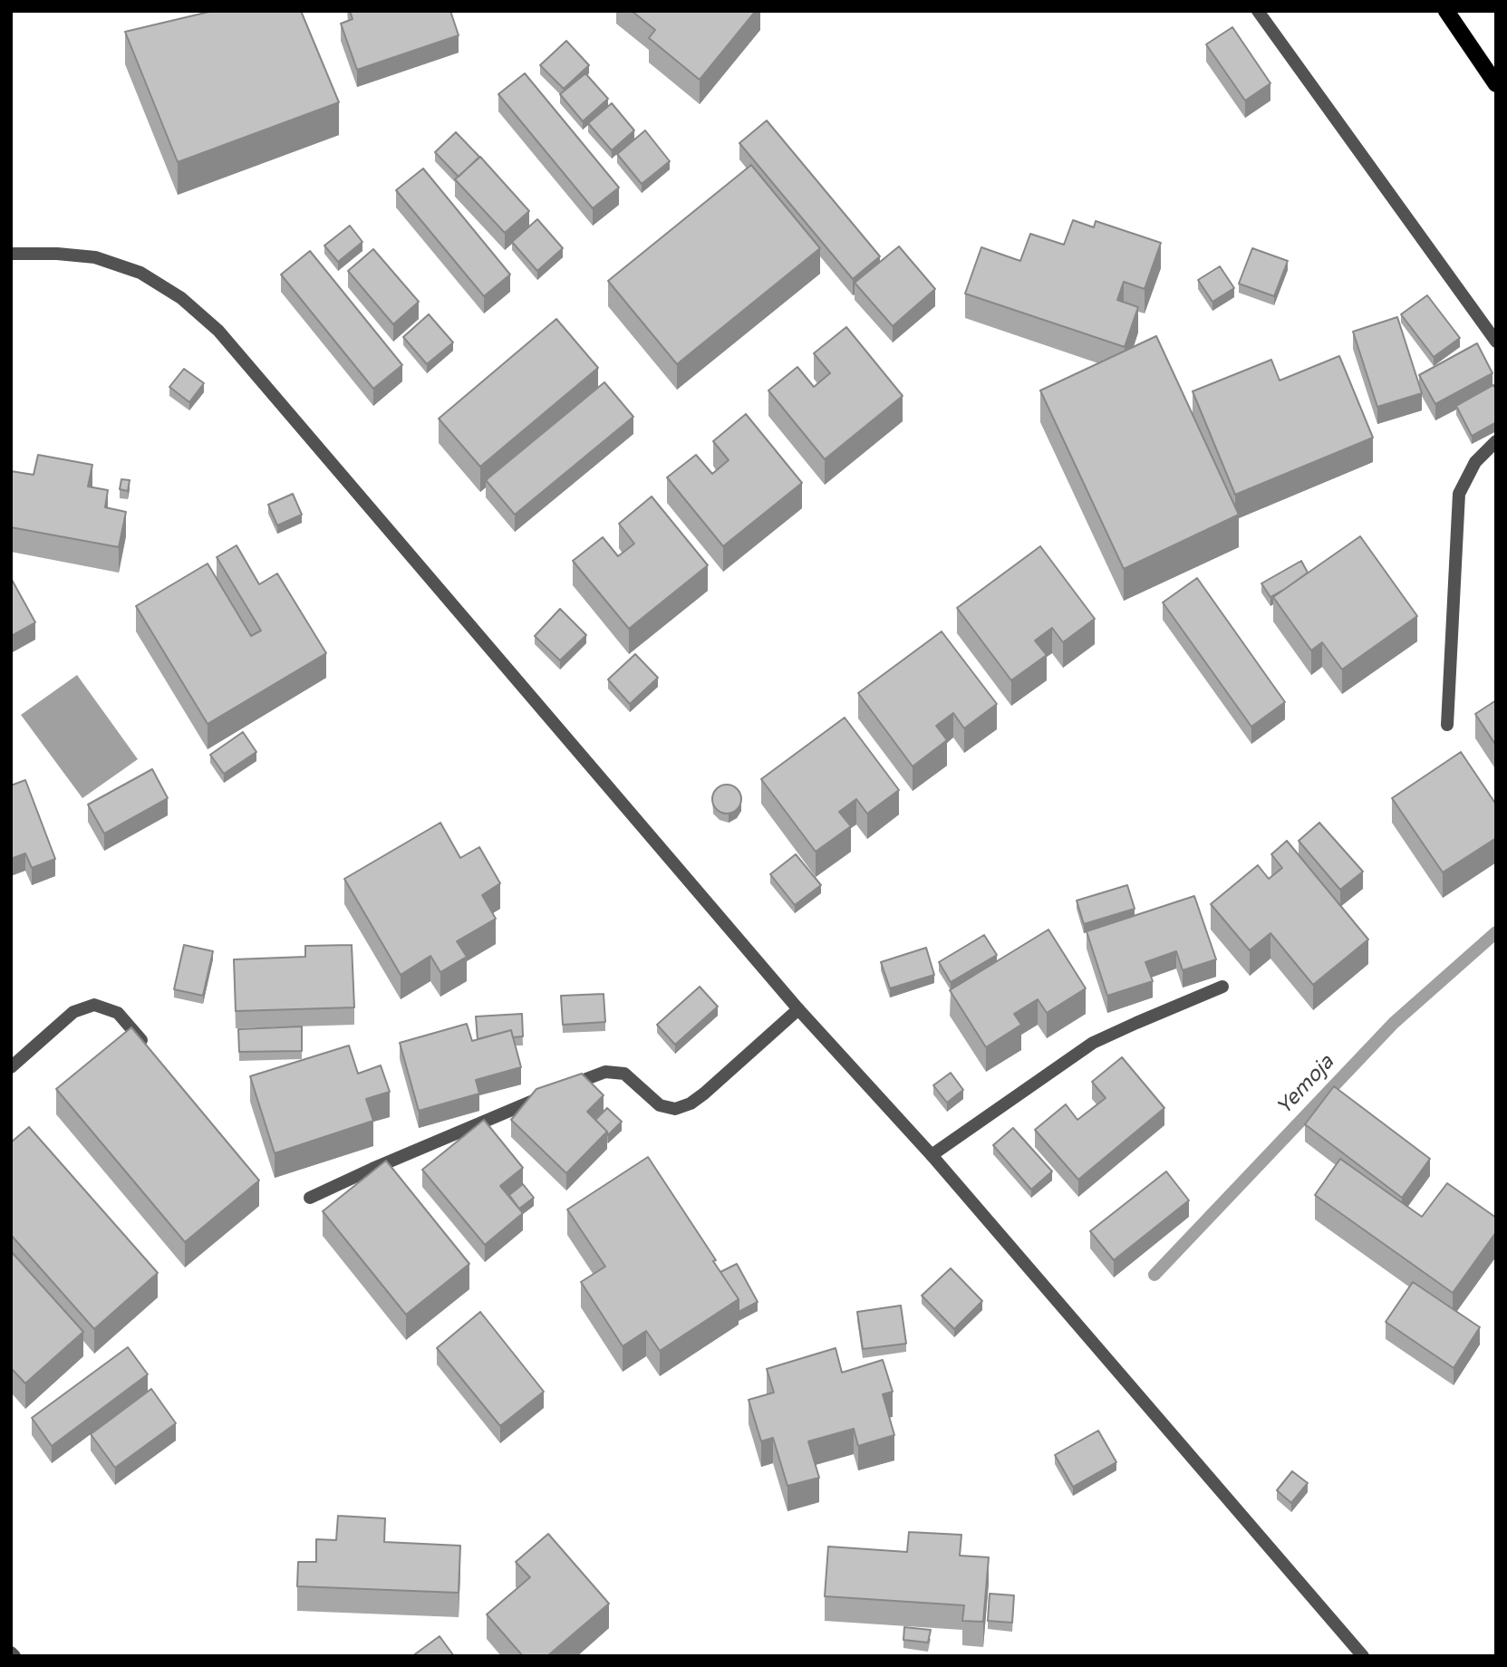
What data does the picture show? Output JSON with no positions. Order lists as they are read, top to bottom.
{
  "water": ["Yemoja"]
}
